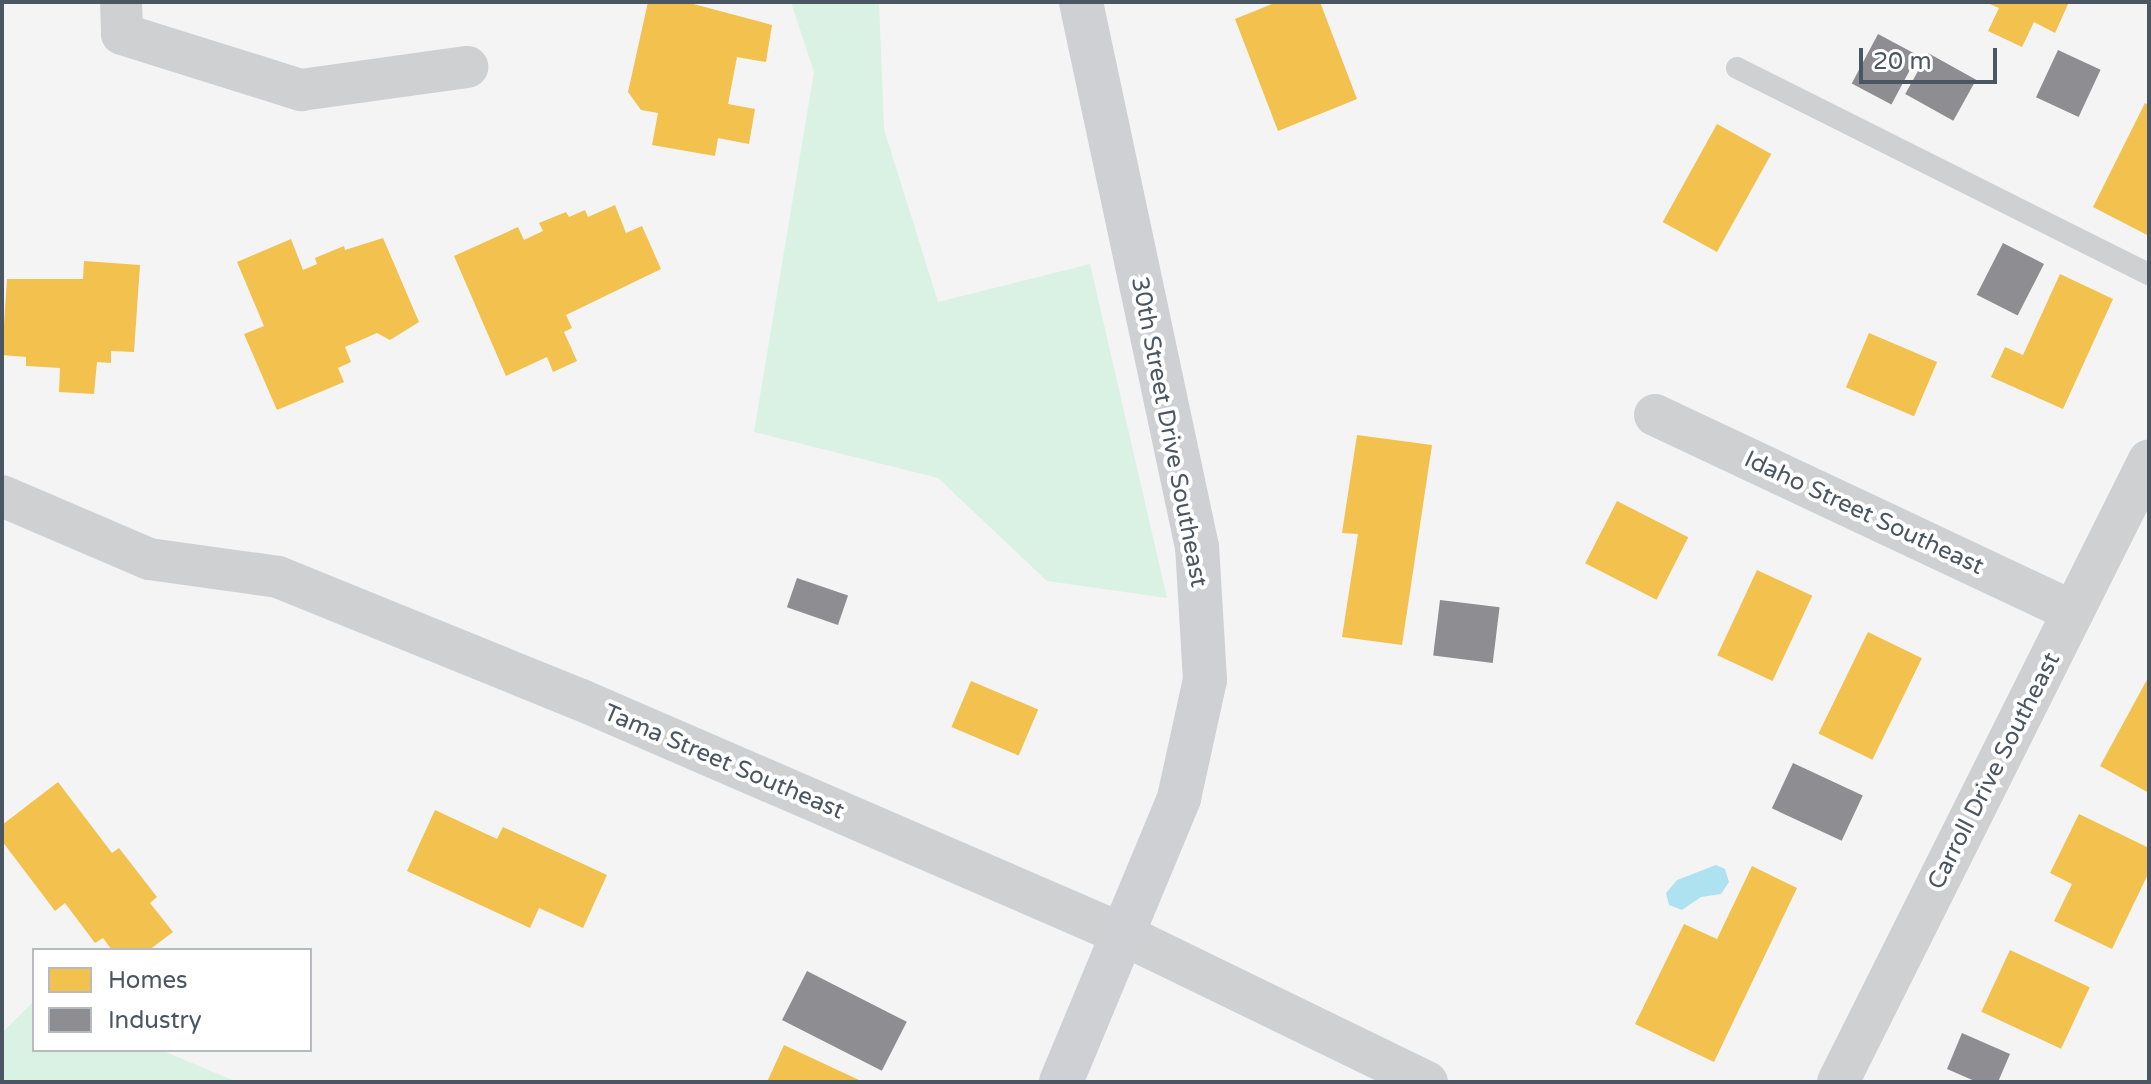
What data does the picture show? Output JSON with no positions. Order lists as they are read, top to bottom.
{
  "streets": {
    "main road": ["30th Street Drive Southeast"],
    "street": ["Idaho Street Southeast", "Tama Street Southeast", "Carroll Drive Southeast"]
  },
  "crossings": [
    ["30th Street Drive Southeast", "Tama Street Southeast"],
    ["Idaho Street Southeast", "Carroll Drive Southeast"]
  ],
  "legend": ["Homes", "Industry"],
  "scale_bar": "20 m"
}
